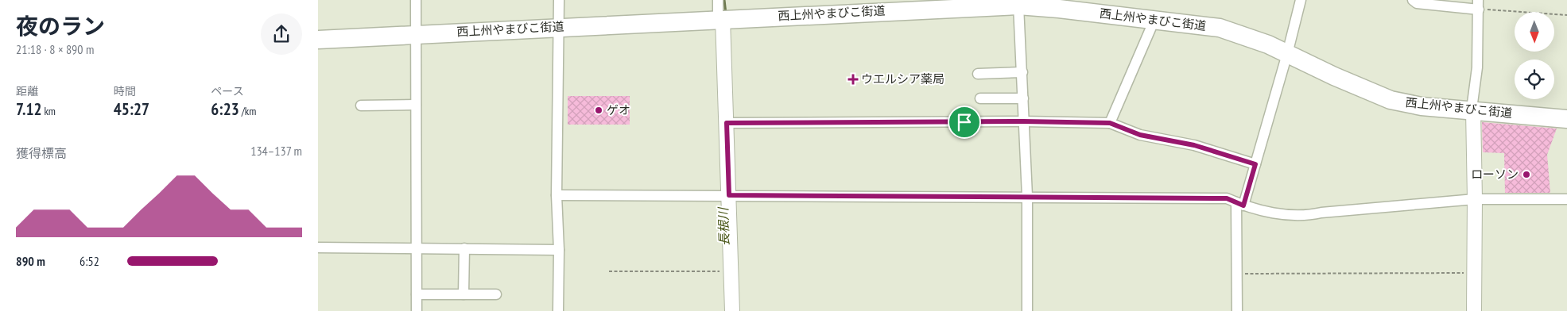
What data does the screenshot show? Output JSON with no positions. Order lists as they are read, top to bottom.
{
  "streets": {
    "highway": ["西上州やまびこ街道"]
  },
  "water": ["長根川"],
  "places": {
    "health": ["ウエルシア薬局"],
    "other": ["ゲオ", "ローソン"]
  },
  "north": "bottom",
  "page": {
    "heading": ["夜のラン", "21:18 · 8 × 890 m"],
    "stats": [
      ["距離", "7.12 km"],
      ["時間", "45:27"],
      ["ペース", "6:23 /km"]
    ],
    "chart": ["獲得標高", "134–137 m"],
    "list": [
      {
        "name": "890 m",
        "note": "6:52"
      }
    ]
  }
}
